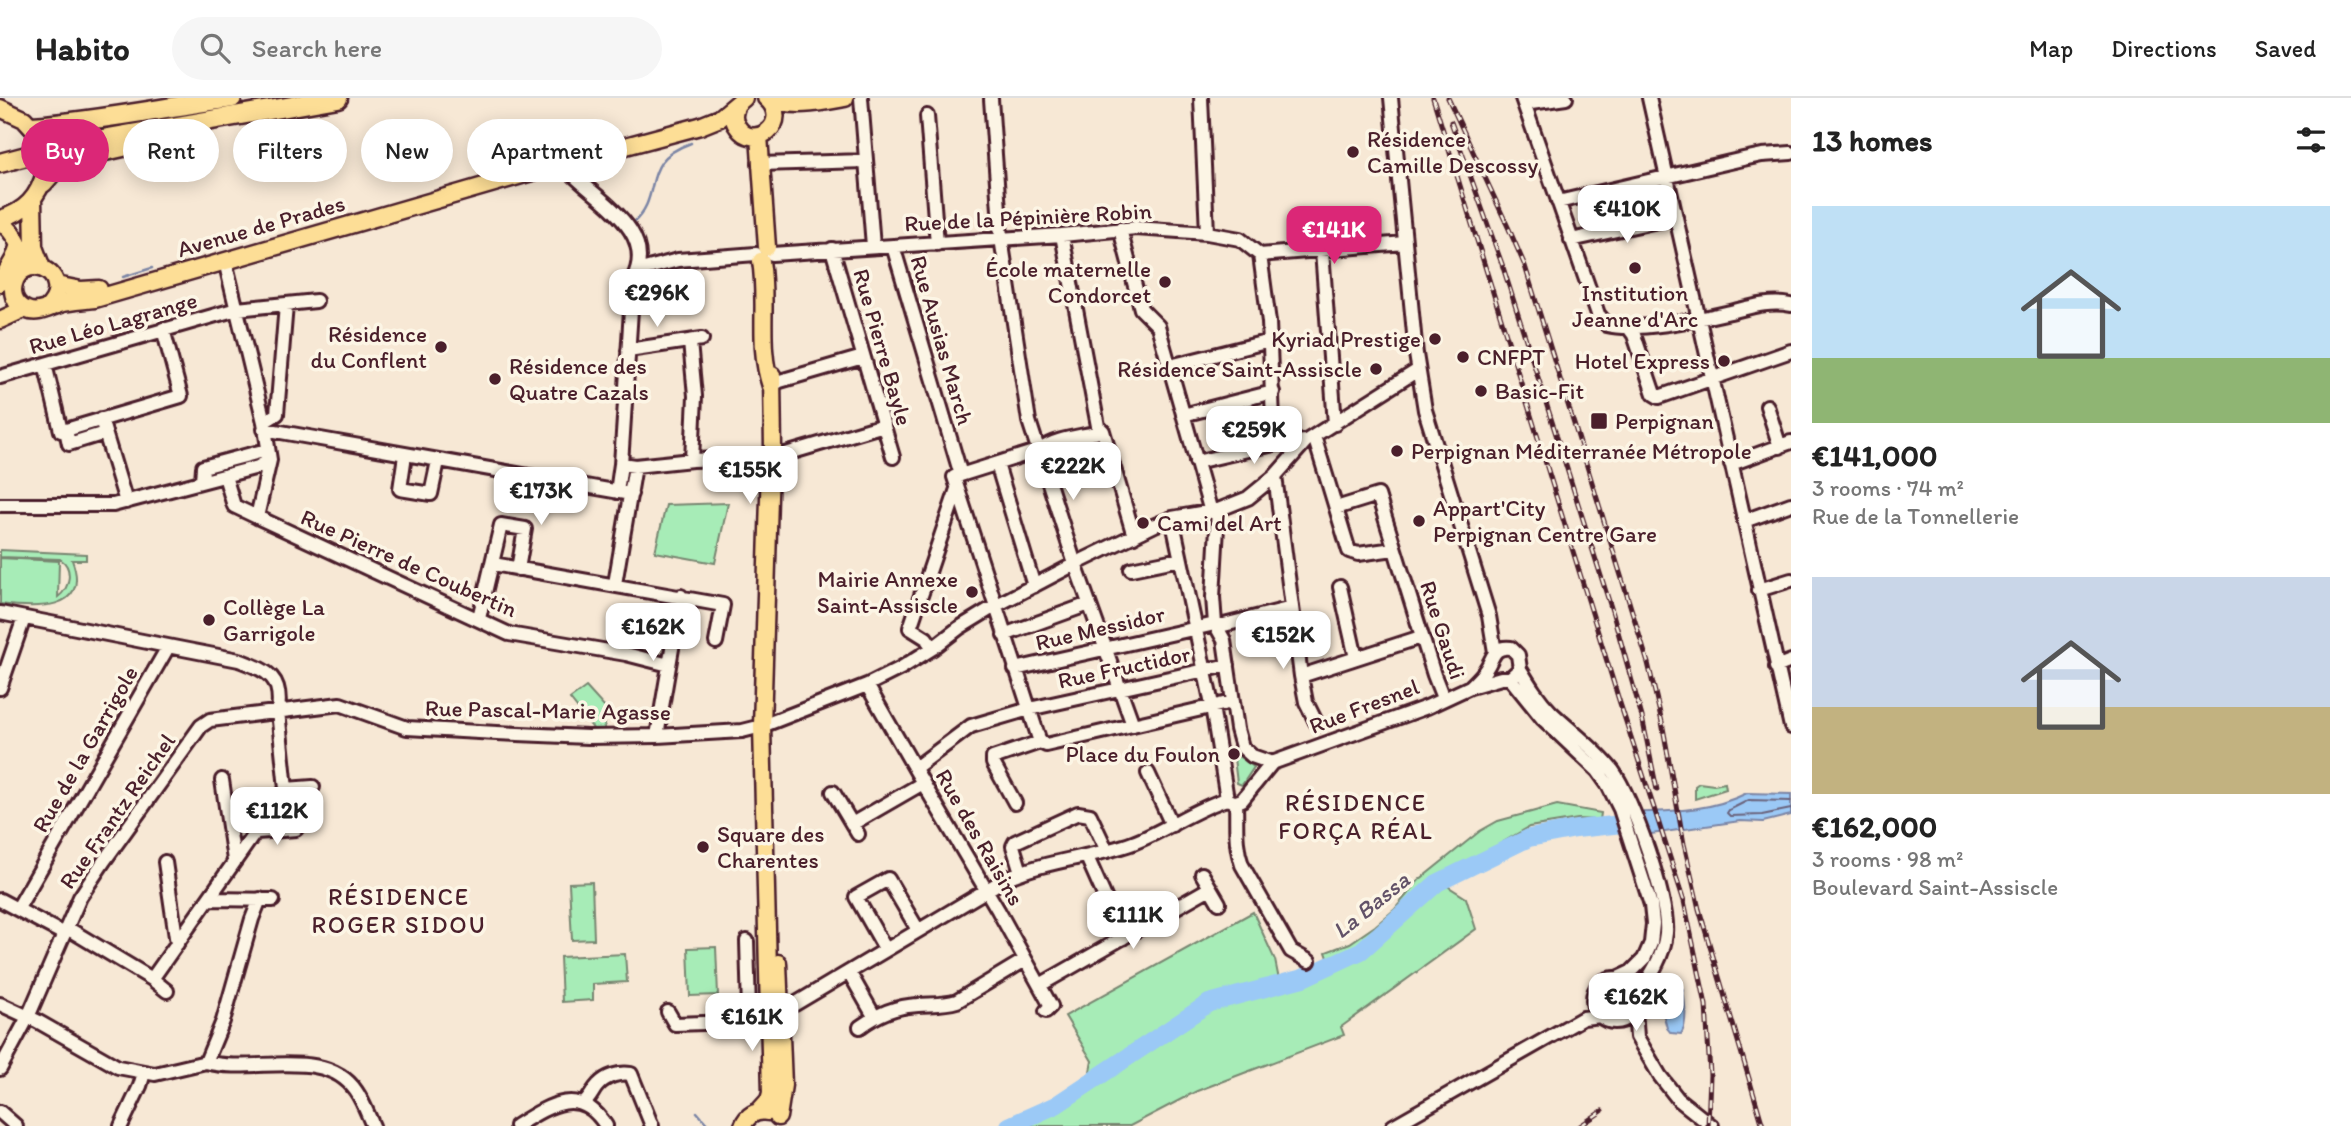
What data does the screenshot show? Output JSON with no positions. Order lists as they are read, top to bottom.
{
  "streets": {
    "main road": ["Avenue de Prades"],
    "street": [
      "Rue de la Pépinière Robin",
      "Rue Léo Lagrange",
      "Rue Ausias March",
      "Rue Pierre Bayle",
      "Rue Pierre de Coubertin",
      "Rue Messidor",
      "Rue Gaudi",
      "Rue Fructidor",
      "Rue Fresnel",
      "Rue Pascal-Marie Agasse",
      "Rue de la Garrigole",
      "Rue Frantz Reichel",
      "Rue des Raisins"
    ]
  },
  "crossings": [
    ["Rue de la Pépinière Robin", "Rue Ausias March"],
    ["Rue de la Pépinière Robin", "Rue Pierre Bayle"],
    ["Rue Gaudi", "Rue Fresnel"],
    ["Rue Fructidor", "Rue des Raisins"],
    ["Rue Pascal-Marie Agasse", "Rue Frantz Reichel"],
    ["Rue Pascal-Marie Agasse", "Rue des Raisins"]
  ],
  "districts": ["RÉSIDENCE FORÇA RÉAL", "RÉSIDENCE ROGER SIDOU"],
  "water": ["La Bassa"],
  "places": {
    "other": [
      "Résidence Camille Descossy",
      "Institution Jeanne d'Arc",
      "École maternelle Condorcet",
      "Kyriad Prestige",
      "Résidence du Conflent",
      "CNFPT",
      "Hotel Express",
      "Résidence Saint-Assiscle",
      "Résidence des Quatre Cazals",
      "Basic-Fit",
      "Perpignan Méditerranée Métropole",
      "Appart'City Perpignan Centre Gare",
      "Cami del Art",
      "Mairie Annexe Saint-Assiscle",
      "Collège La Garrigole",
      "Place du Foulon",
      "Square des Charentes"
    ],
    "transit": ["Perpignan"]
  },
  "page": {
    "header": "Habito",
    "search": "Search here",
    "nav": ["Map", "Directions", "Saved"],
    "heading": "13 homes",
    "chip": [
      "Buy",
      "Rent",
      "Filters",
      "New",
      "Apartment"
    ],
    "list": [
      {
        "name": "€141,000",
        "note": "3 rooms · 74 m² · Rue de la Tonnellerie"
      },
      {
        "name": "€162,000",
        "note": "3 rooms · 98 m² · Boulevard Saint-Assiscle"
      }
    ],
    "price": [
      "€410K",
      "€141K",
      "€296K",
      "€259K",
      "€222K",
      "€155K",
      "€173K",
      "€162K",
      "€152K",
      "€112K",
      "€111K",
      "€162K",
      "€161K"
    ]
  }
}
